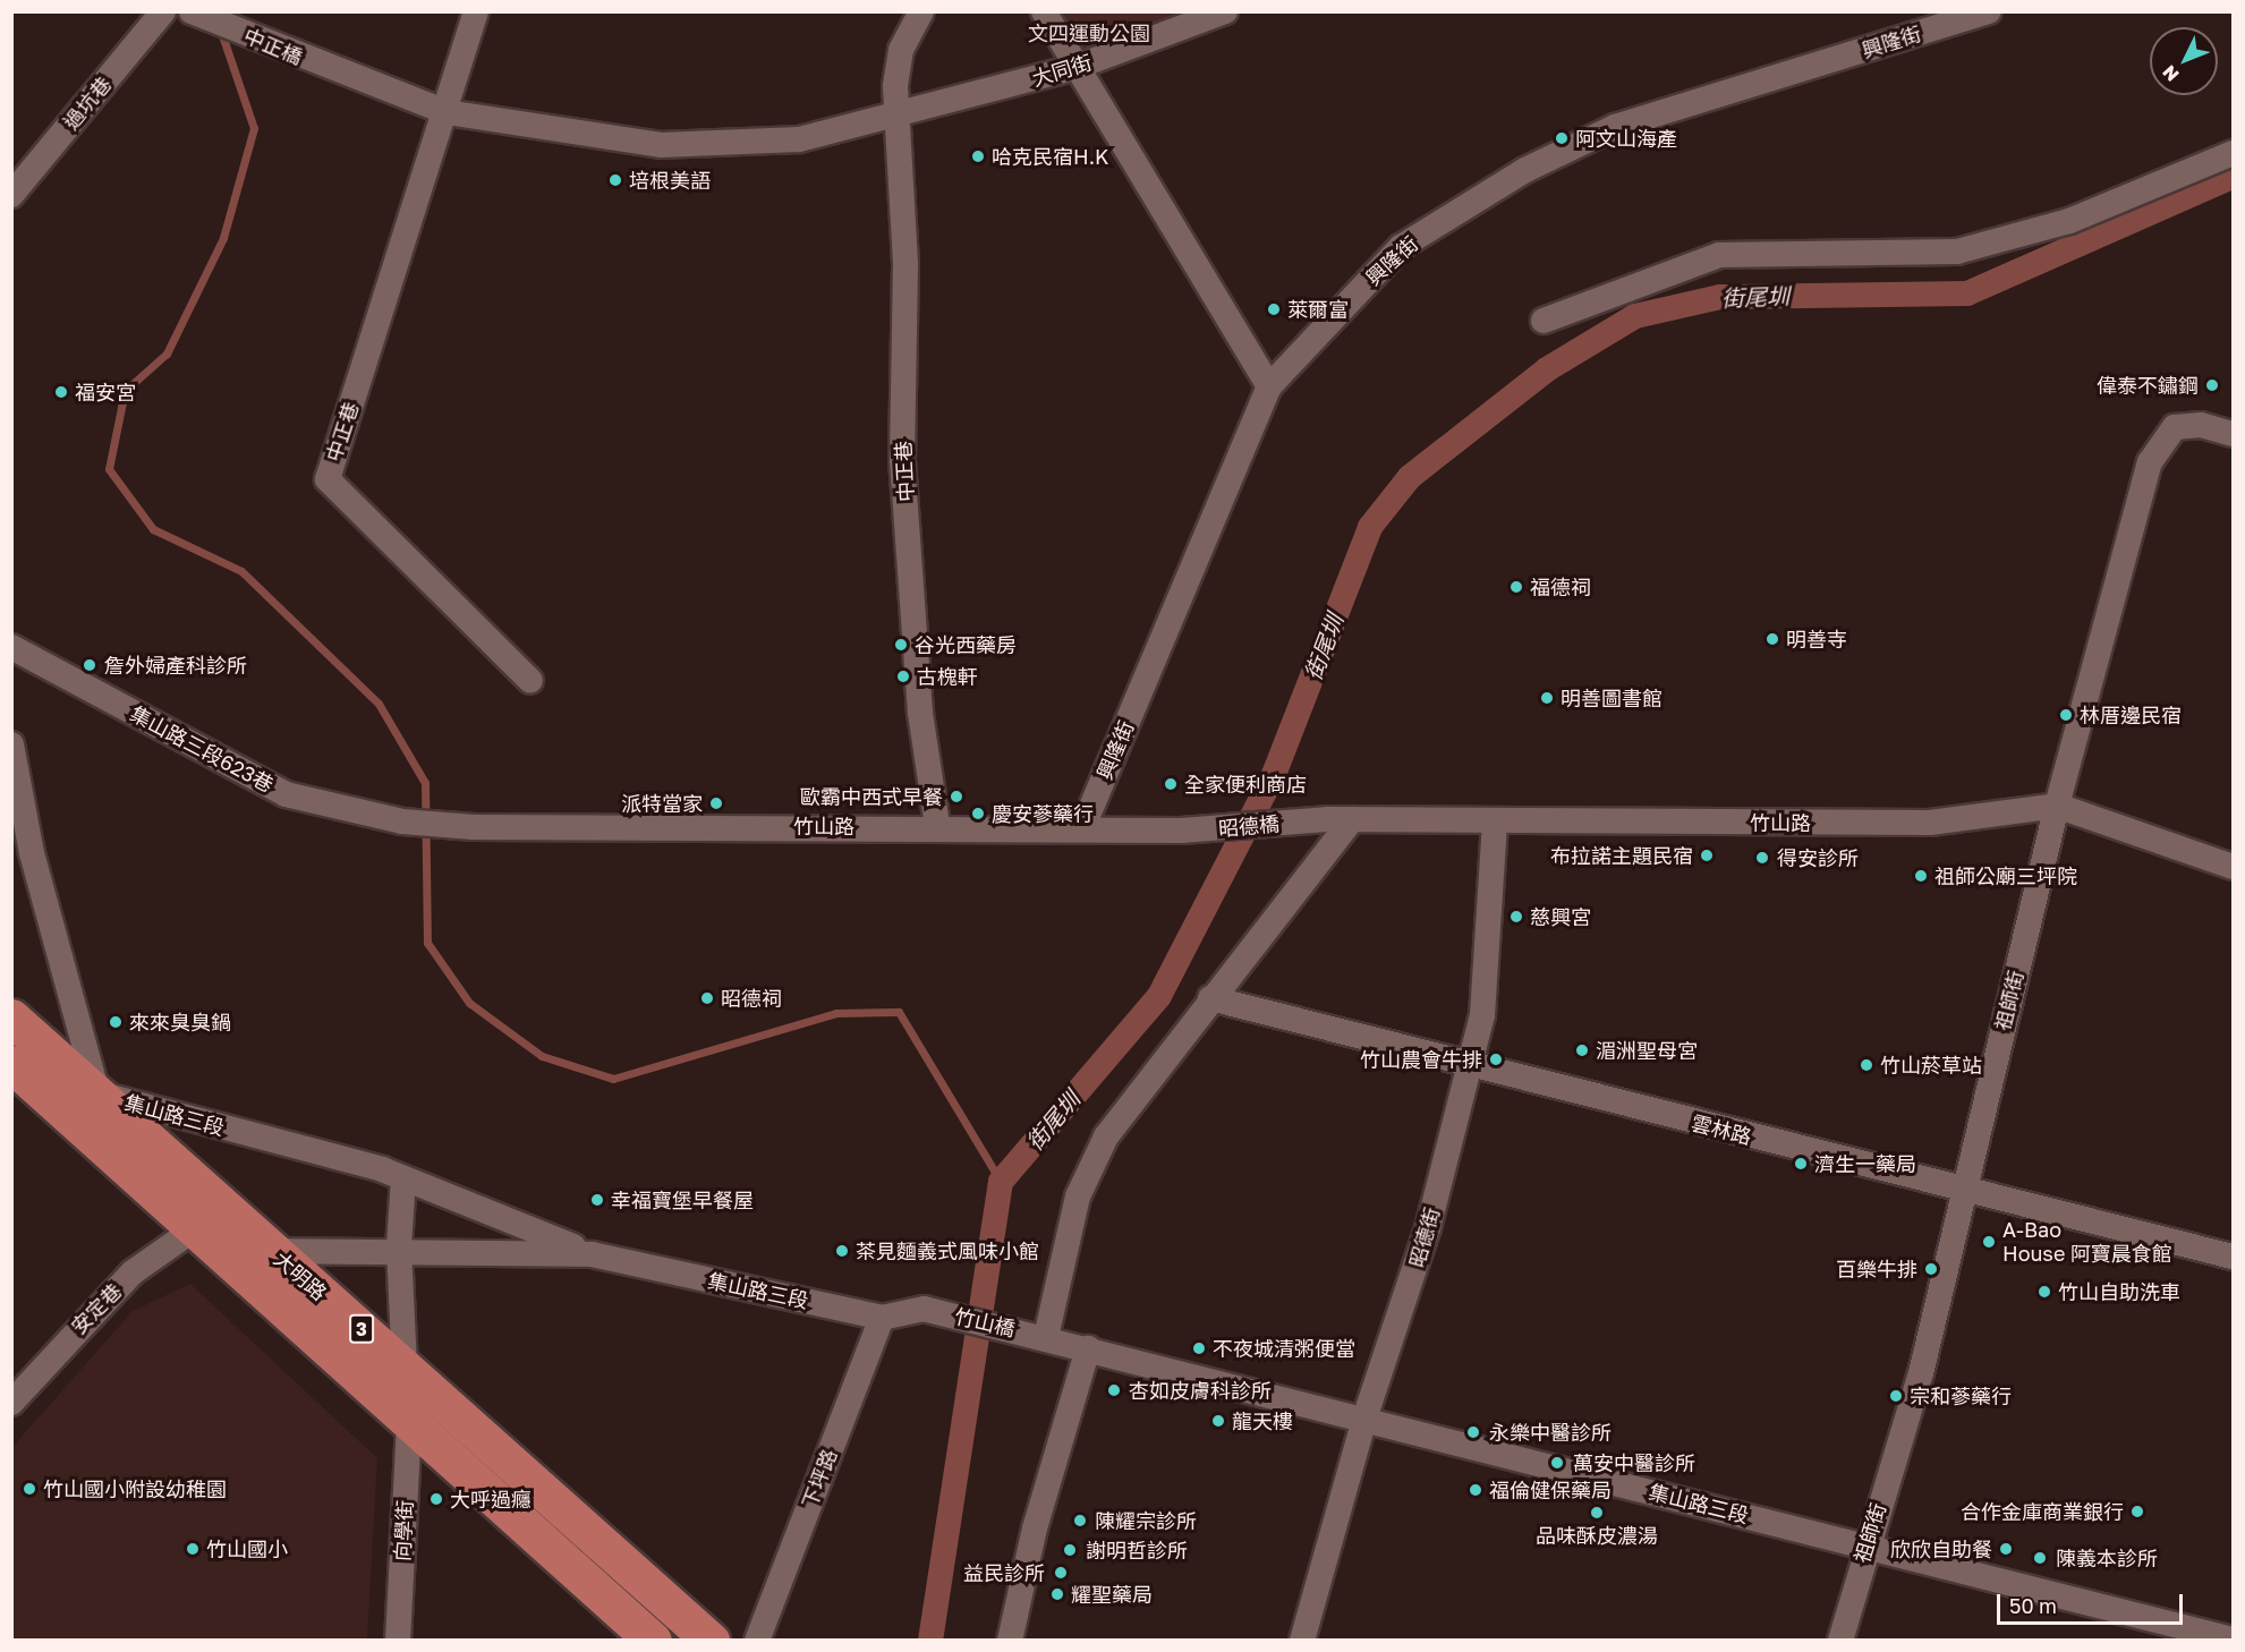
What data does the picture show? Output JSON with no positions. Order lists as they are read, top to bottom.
{
  "streets": {
    "main road": ["大明路", "3"],
    "street": [
      "興隆街",
      "中正橋",
      "大同街",
      "過坑巷",
      "中正巷",
      "集山路三段623巷",
      "竹山路",
      "昭德橋",
      "祖師街",
      "集山路三段",
      "雲林路",
      "昭德街",
      "安定巷",
      "竹山橋",
      "下坪路",
      "向學街"
    ]
  },
  "crossings": [
    ["興隆街", "竹山路"],
    ["中正橋", "中正巷"],
    ["大同街", "中正巷"],
    ["中正巷", "竹山路"],
    ["集山路三段623巷", "竹山路"],
    ["竹山路", "昭德橋"],
    ["竹山路", "祖師街"],
    ["竹山路", "昭德街"],
    ["祖師街", "集山路三段"],
    ["祖師街", "雲林路"],
    ["集山路三段", "昭德街"],
    ["集山路三段", "大明路"],
    ["集山路三段", "安定巷"],
    ["集山路三段", "竹山橋"],
    ["集山路三段", "下坪路"],
    ["雲林路", "昭德街"],
    ["大明路", "安定巷"],
    ["大明路", "向學街"]
  ],
  "water": ["街尾圳"],
  "parks": ["文四運動公園"],
  "places": [
    "阿文山海產",
    "哈克民宿H.K",
    "培根美語",
    "萊爾富",
    "偉泰不鏽鋼",
    "福安宮",
    "福德祠",
    "明善寺",
    "谷光西藥房",
    "詹外婦產科診所",
    "古槐軒",
    "明善圖書館",
    "林厝邊民宿",
    "全家便利商店",
    "歐霸中西式早餐",
    "派特當家",
    "慶安蔘藥行",
    "布拉諾主題民宿",
    "得安診所",
    "祖師公廟三坪院",
    "慈興宮",
    "昭德祠",
    "來來臭臭鍋",
    "湄洲聖母宮",
    "竹山農會牛排",
    "竹山菸草站",
    "濟生一藥局",
    "幸福寶堡早餐屋",
    "A-Bao House 阿寶晨食館",
    "茶見麵義式風味小館",
    "百樂牛排",
    "竹山自助洗車",
    "不夜城清粥便當",
    "杏如皮膚科診所",
    "宗和蔘藥行",
    "龍天樓",
    "永樂中醫診所",
    "萬安中醫診所",
    "竹山國小附設幼稚園",
    "福倫健保藥局",
    "大呼過癮",
    "合作金庫商業銀行",
    "品味酥皮濃湯",
    "陳耀宗診所",
    "竹山國小",
    "欣欣自助餐",
    "謝明哲診所",
    "陳義本診所",
    "益民診所",
    "耀聖藥局"
  ],
  "scale_bar": "50 m",
  "north": "bottom left"
}
